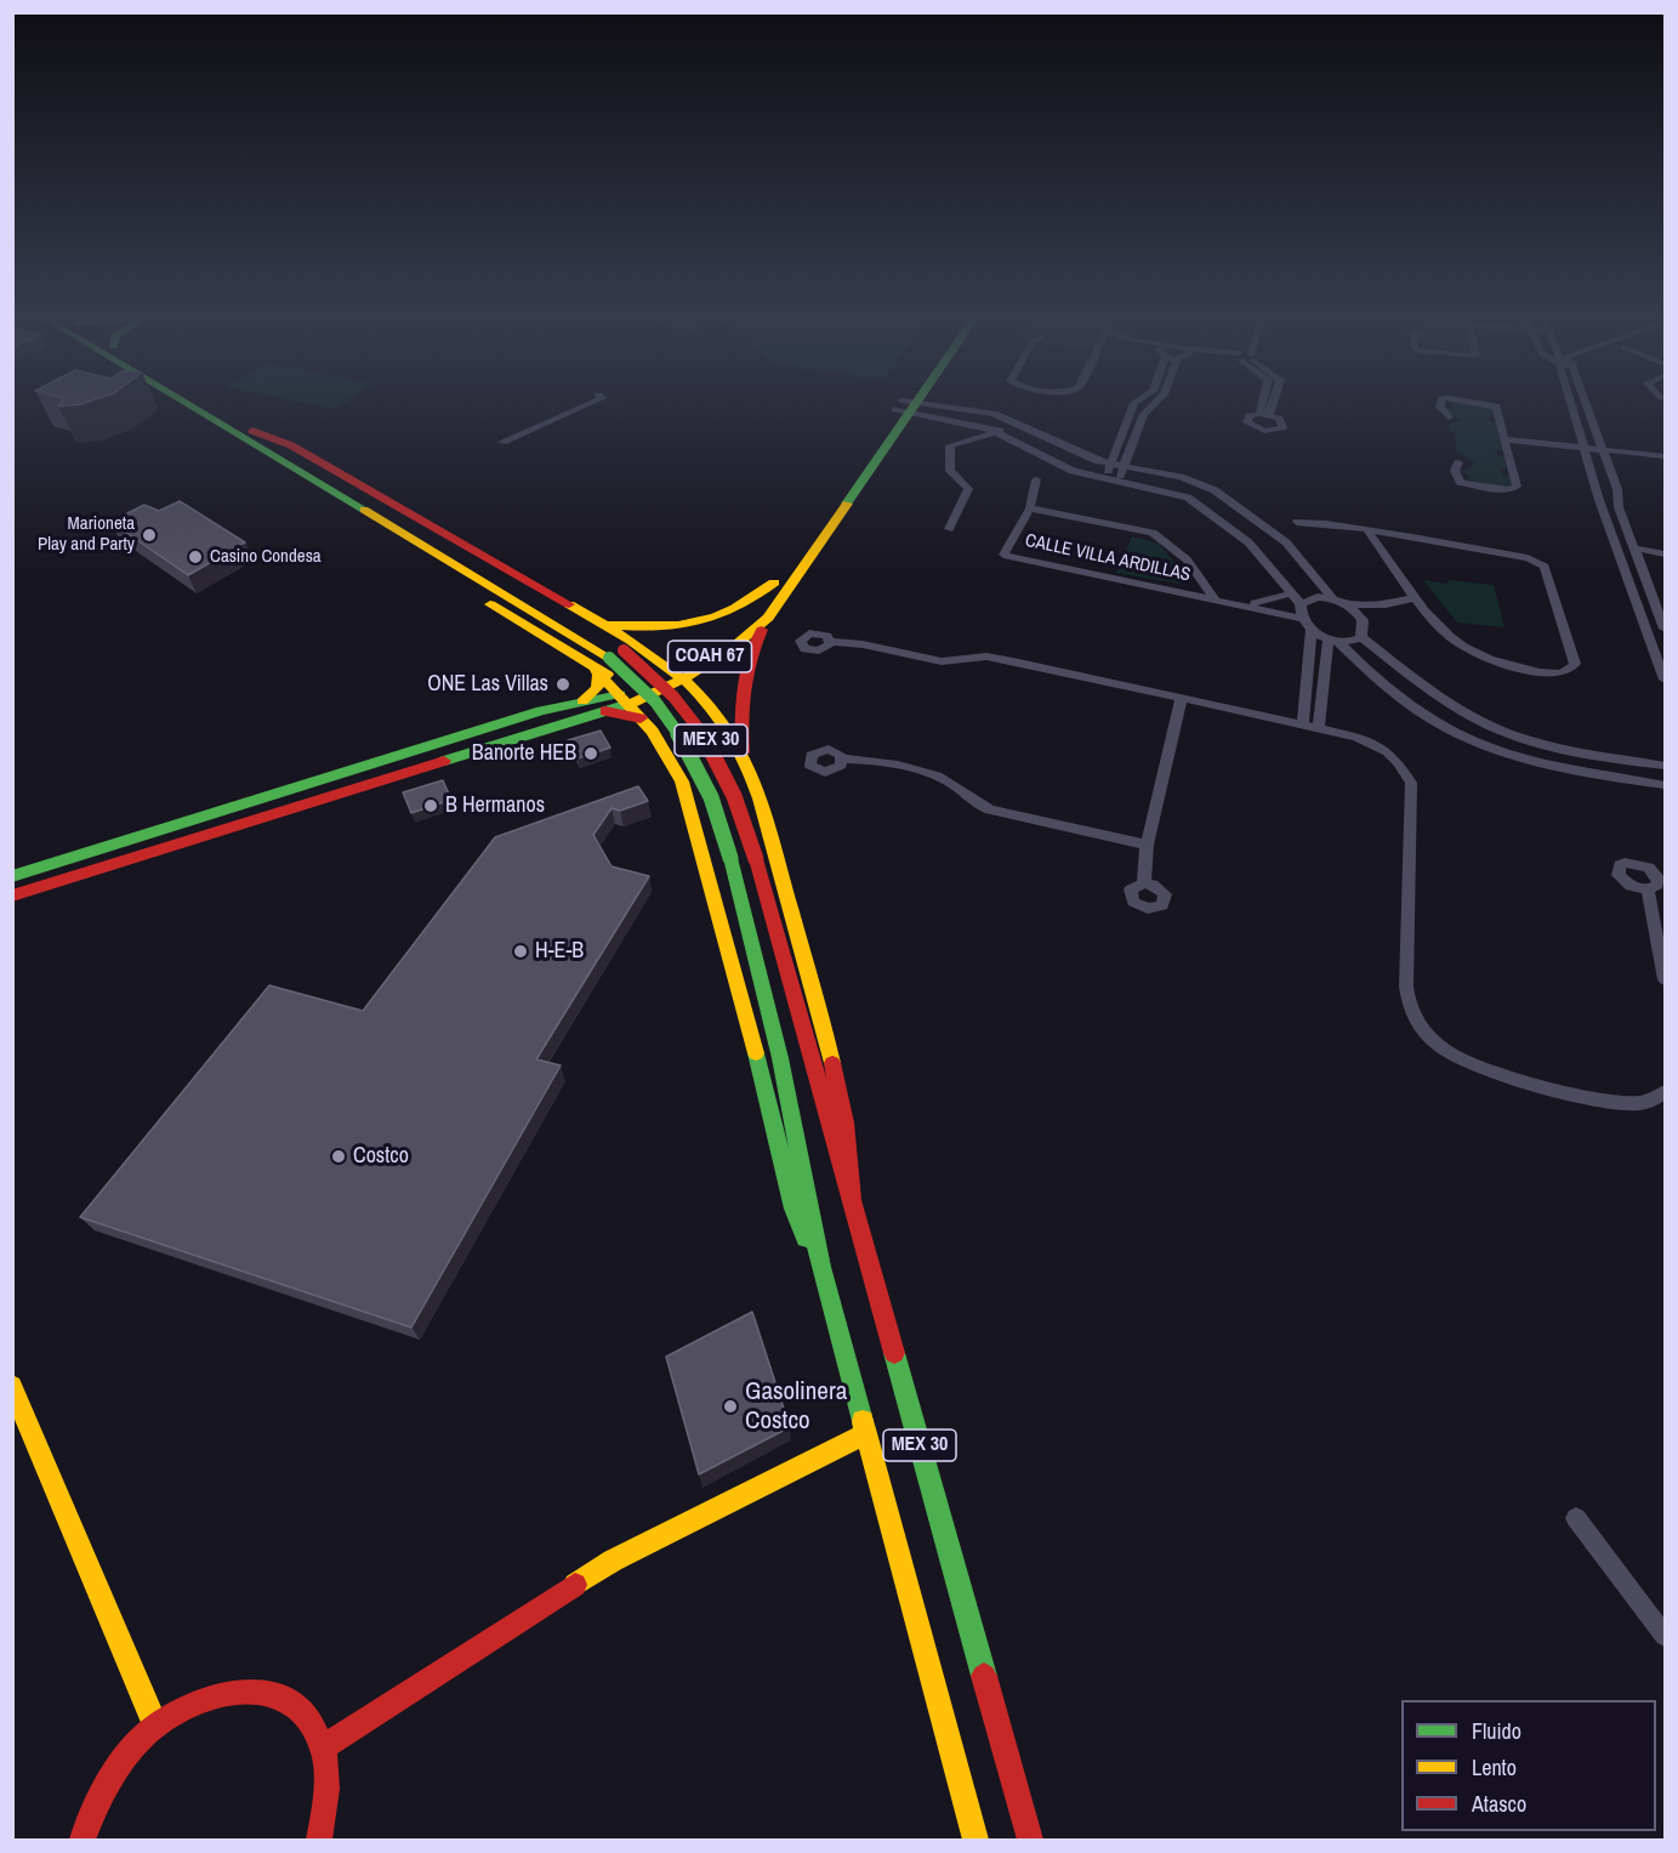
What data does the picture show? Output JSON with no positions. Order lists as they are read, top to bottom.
{
  "streets": {
    "main road": ["COAH 67", "MEX 30"],
    "street": ["CALLE VILLA ARDILLAS"]
  },
  "places": [
    "Marioneta Play and Party",
    "Casino Condesa",
    "ONE Las Villas",
    "Banorte HEB",
    "B Hermanos",
    "H-E-B",
    "Costco",
    "Gasolinera Costco"
  ],
  "legend": ["Fluido", "Lento", "Atasco"]
}
